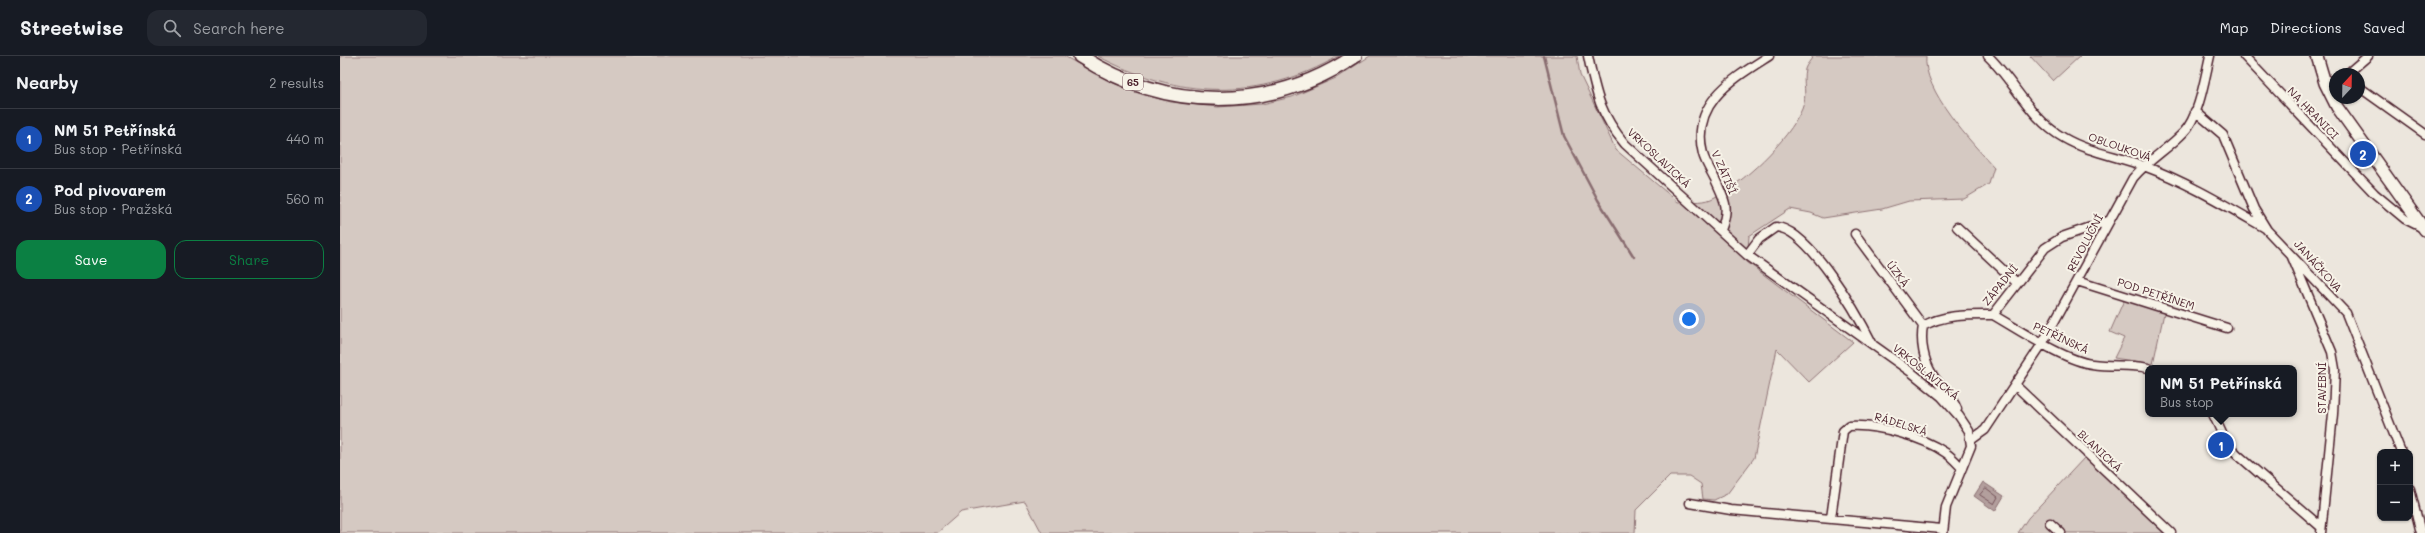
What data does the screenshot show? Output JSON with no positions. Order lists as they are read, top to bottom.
{
  "streets": {
    "main road": ["65"],
    "street": [
      "NA HRANICI",
      "OBLOUKOVÁ",
      "VRKOSLAVICKÁ",
      "V ZÁTIŠÍ",
      "REVOLUČNÍ",
      "JANÁČKOVA",
      "ÚZKÁ",
      "ZÁPADNÍ",
      "POD PETŘÍNEM",
      "PETŘÍNSKÁ",
      "STAVEBNÍ",
      "RÁDELSKÁ",
      "BLANICKÁ"
    ]
  },
  "crossings": [
    ["OBLOUKOVÁ", "REVOLUČNÍ"],
    ["OBLOUKOVÁ", "JANÁČKOVA"],
    ["VRKOSLAVICKÁ", "V ZÁTIŠÍ"],
    ["VRKOSLAVICKÁ", "REVOLUČNÍ"],
    ["REVOLUČNÍ", "JANÁČKOVA"],
    ["REVOLUČNÍ", "ZÁPADNÍ"],
    ["REVOLUČNÍ", "POD PETŘÍNEM"],
    ["REVOLUČNÍ", "PETŘÍNSKÁ"],
    ["REVOLUČNÍ", "BLANICKÁ"],
    ["JANÁČKOVA", "STAVEBNÍ"],
    ["ÚZKÁ", "ZÁPADNÍ"],
    ["ZÁPADNÍ", "PETŘÍNSKÁ"]
  ],
  "north": "top",
  "page": {
    "header": "Streetwise",
    "search": "Search here",
    "nav": ["Map", "Directions", "Saved"],
    "heading": ["Nearby", "2 results"],
    "list": [
      {
        "mark": "1",
        "name": "NM 51 Petřínská",
        "note": "Bus stop · Petřínská",
        "value": "440 m"
      },
      {
        "mark": "2",
        "name": "Pod pivovarem",
        "note": "Bus stop · Pražská",
        "value": "560 m"
      }
    ],
    "pins": ["2", "1"],
    "buttons": ["Save", "Share"],
    "popup": ["NM 51 Petřínská", "Bus stop"],
    "map_buttons": ["+", "−"]
  }
}
